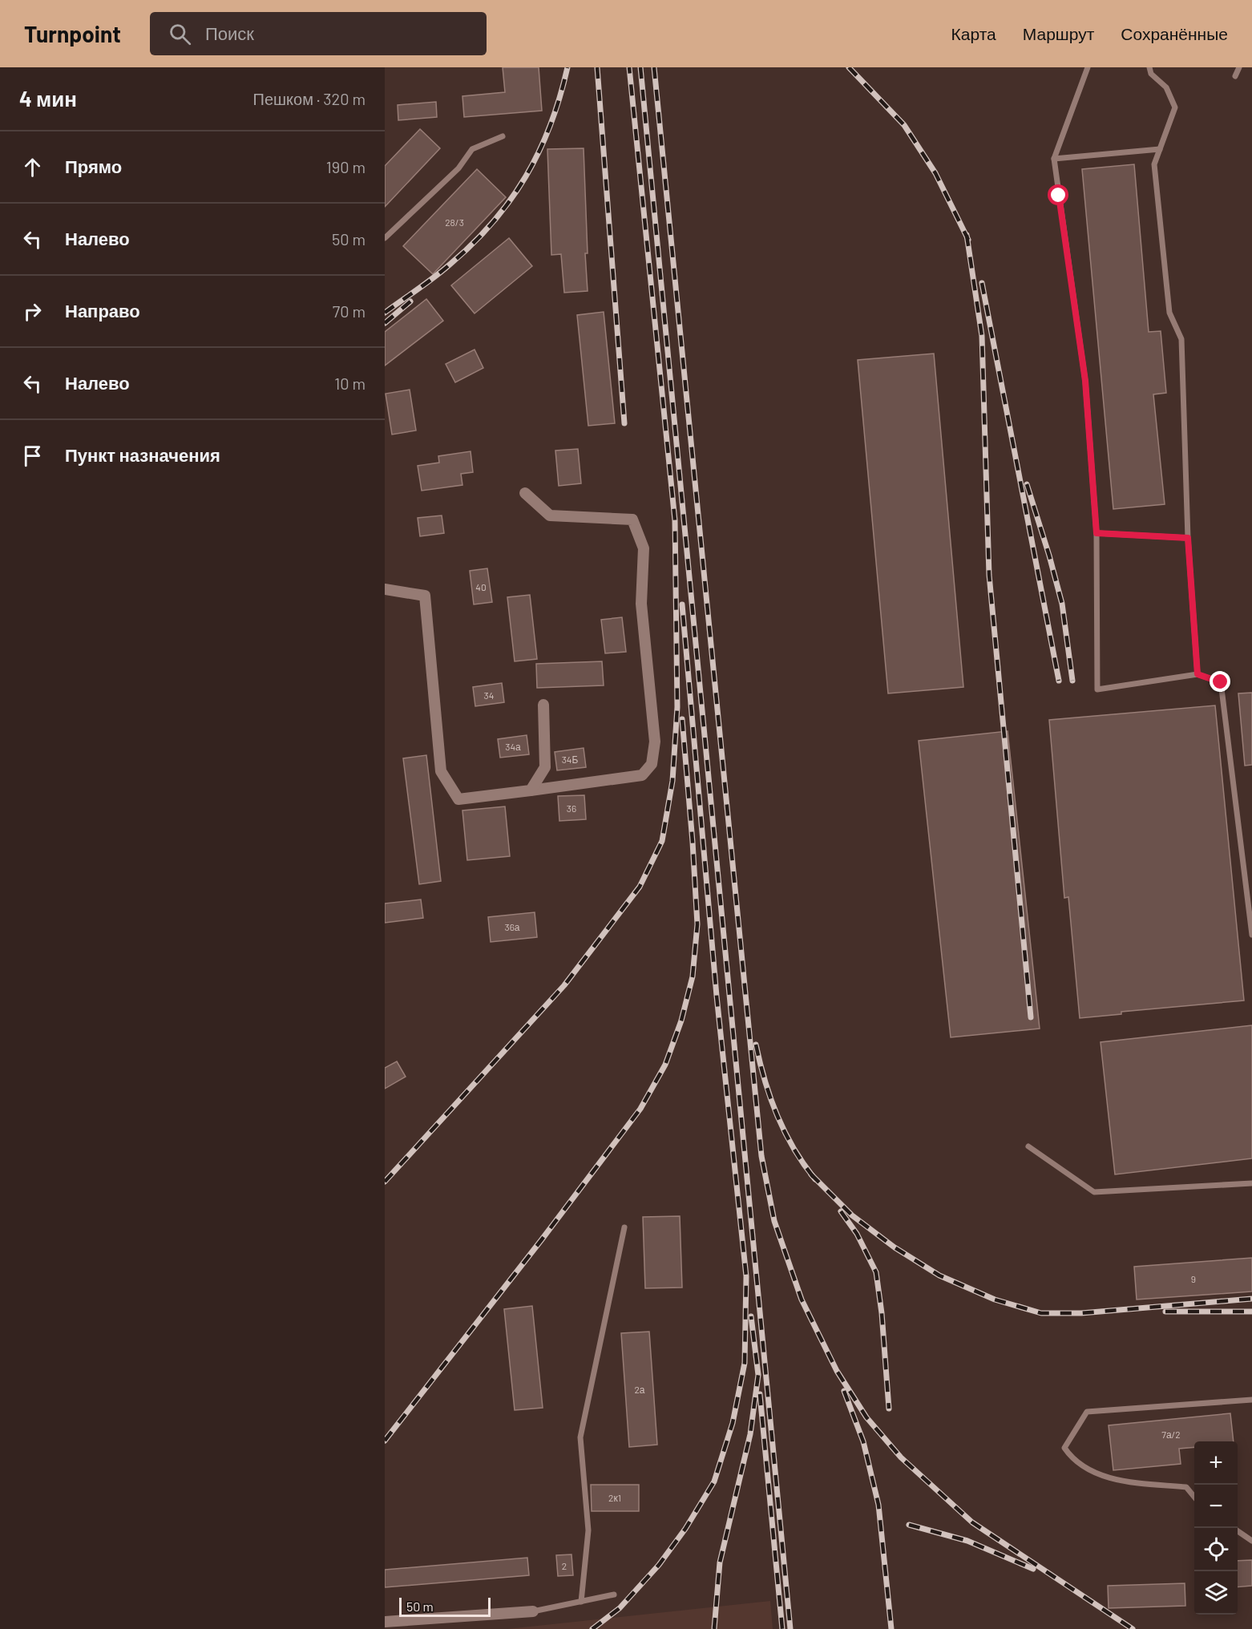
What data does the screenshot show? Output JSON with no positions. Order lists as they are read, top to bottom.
{
  "house_numbers": [
    "28/3",
    "40",
    "34",
    "34а",
    "34Б",
    "36",
    "36а",
    "9",
    "2а",
    "7а/2",
    "2к1",
    "2"
  ],
  "scale_bar": "50 m",
  "page": {
    "header": "Turnpoint",
    "search": "Поиск",
    "nav": ["Карта", "Маршрут", "Сохранённые"],
    "heading": ["4 мин", "Пешком · 320 m"],
    "list": [
      ["Прямо", "190 m"],
      ["Налево", "50 m"],
      ["Направо", "70 m"],
      ["Налево", "10 m"],
      "Пункт назначения"
    ],
    "map_buttons": ["+", "−"],
    "scale": "50 m"
  }
}
